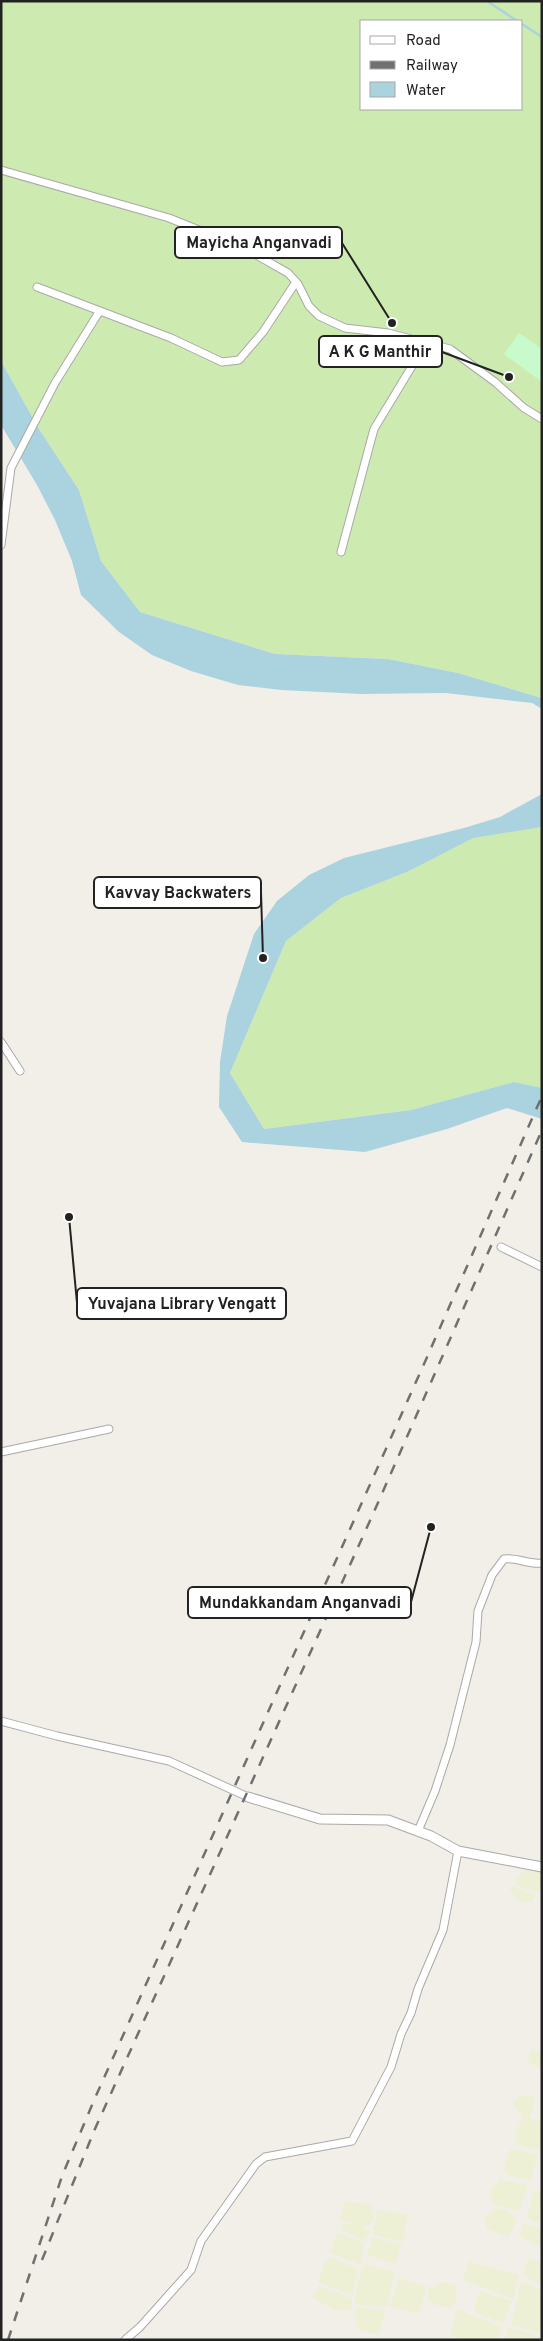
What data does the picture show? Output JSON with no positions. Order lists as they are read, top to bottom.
{
  "places": [
    "Mayicha Anganvadi",
    "A K G Manthir",
    "Kavvay Backwaters",
    "Yuvajana Library Vengatt",
    "Mundakkandam Anganvadi"
  ],
  "legend": ["Road", "Railway", "Water"]
}
